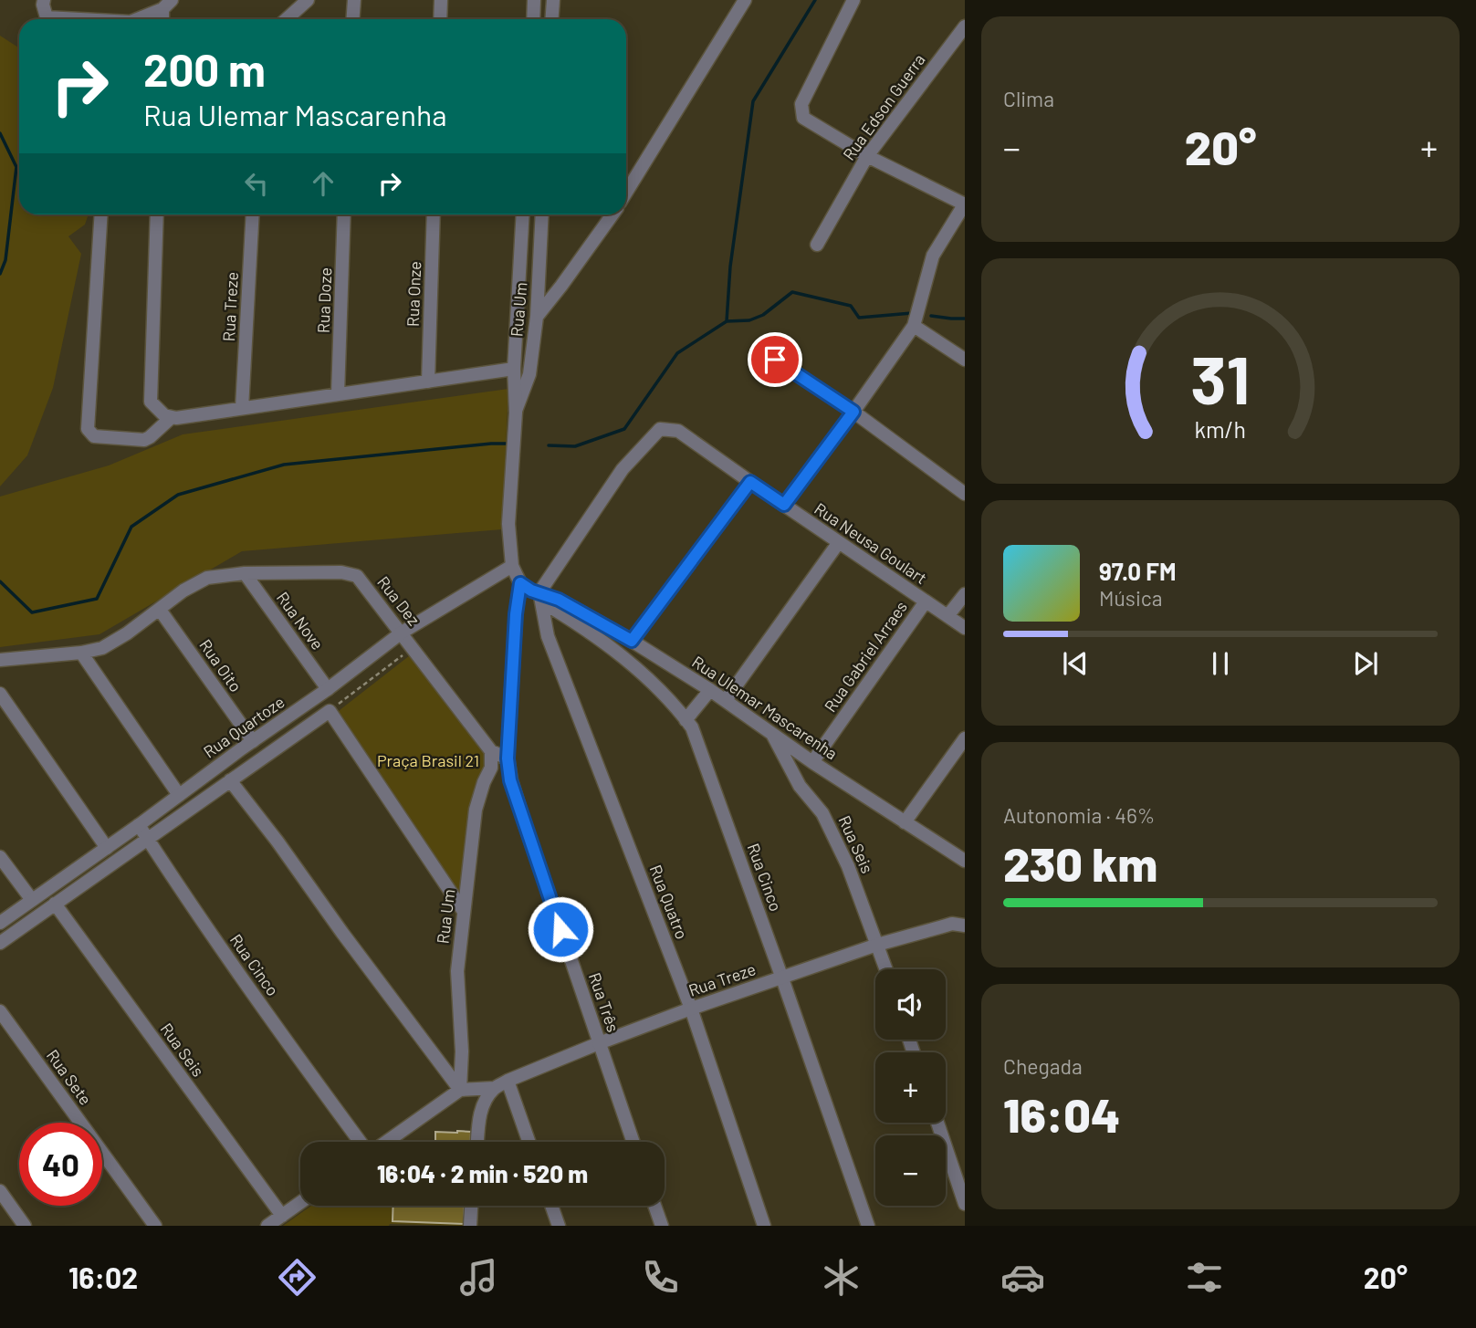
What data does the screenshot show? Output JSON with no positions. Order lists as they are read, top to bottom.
{
  "streets": {
    "street": [
      "Rua Edson Guerra",
      "Rua Onze",
      "Rua Doze",
      "Rua Treze",
      "Rua Um",
      "Rua Neusa Goulart",
      "Rua Dez",
      "Rua Nove",
      "Rua Gabriel Arraes",
      "Rua Oito",
      "Rua Ulemar Mascarenha",
      "Rua Quartoze",
      "Rua Seis",
      "Rua Cinco",
      "Rua Quatro",
      "Rua Três",
      "Rua Sete"
    ]
  },
  "crossings": [
    ["Rua Treze", "Rua Seis"],
    ["Rua Treze", "Rua Cinco"],
    ["Rua Treze", "Rua Quatro"],
    ["Rua Treze", "Rua Três"],
    ["Rua Um", "Rua Dez"],
    ["Rua Um", "Rua Quartoze"],
    ["Rua Um", "Rua Três"],
    ["Rua Neusa Goulart", "Rua Gabriel Arraes"],
    ["Rua Neusa Goulart", "Rua Ulemar Mascarenha"],
    ["Rua Neusa Goulart", "Rua Cinco"],
    ["Rua Neusa Goulart", "Rua Quatro"],
    ["Rua Dez", "Rua Nove"],
    ["Rua Dez", "Rua Quartoze"],
    ["Rua Nove", "Rua Quartoze"],
    ["Rua Gabriel Arraes", "Rua Ulemar Mascarenha"],
    ["Rua Oito", "Rua Quartoze"],
    ["Rua Ulemar Mascarenha", "Rua Seis"],
    ["Rua Ulemar Mascarenha", "Rua Cinco"],
    ["Rua Ulemar Mascarenha", "Rua Quatro"],
    ["Rua Quartoze", "Rua Cinco"],
    ["Rua Cinco", "Rua Quatro"]
  ],
  "parks": ["Praça Brasil 21"],
  "page": {
    "tile": [
      "Clima",
      ["Autonomia · 46%", "230 km"],
      ["Chegada", "16:04"]
    ],
    "turn": ["200 m", "Rua Ulemar Mascarenha"],
    "heat": ["−", "20°", "+"],
    "song": ["97.0 FM", "Música"],
    "map_buttons": ["+", "−"],
    "limit": "40",
    "trip": "16:04 · 2 min · 520 m",
    "tabs": ["16:02", "20°"],
    "gauge": ["31", "km/h"]
  }
}
